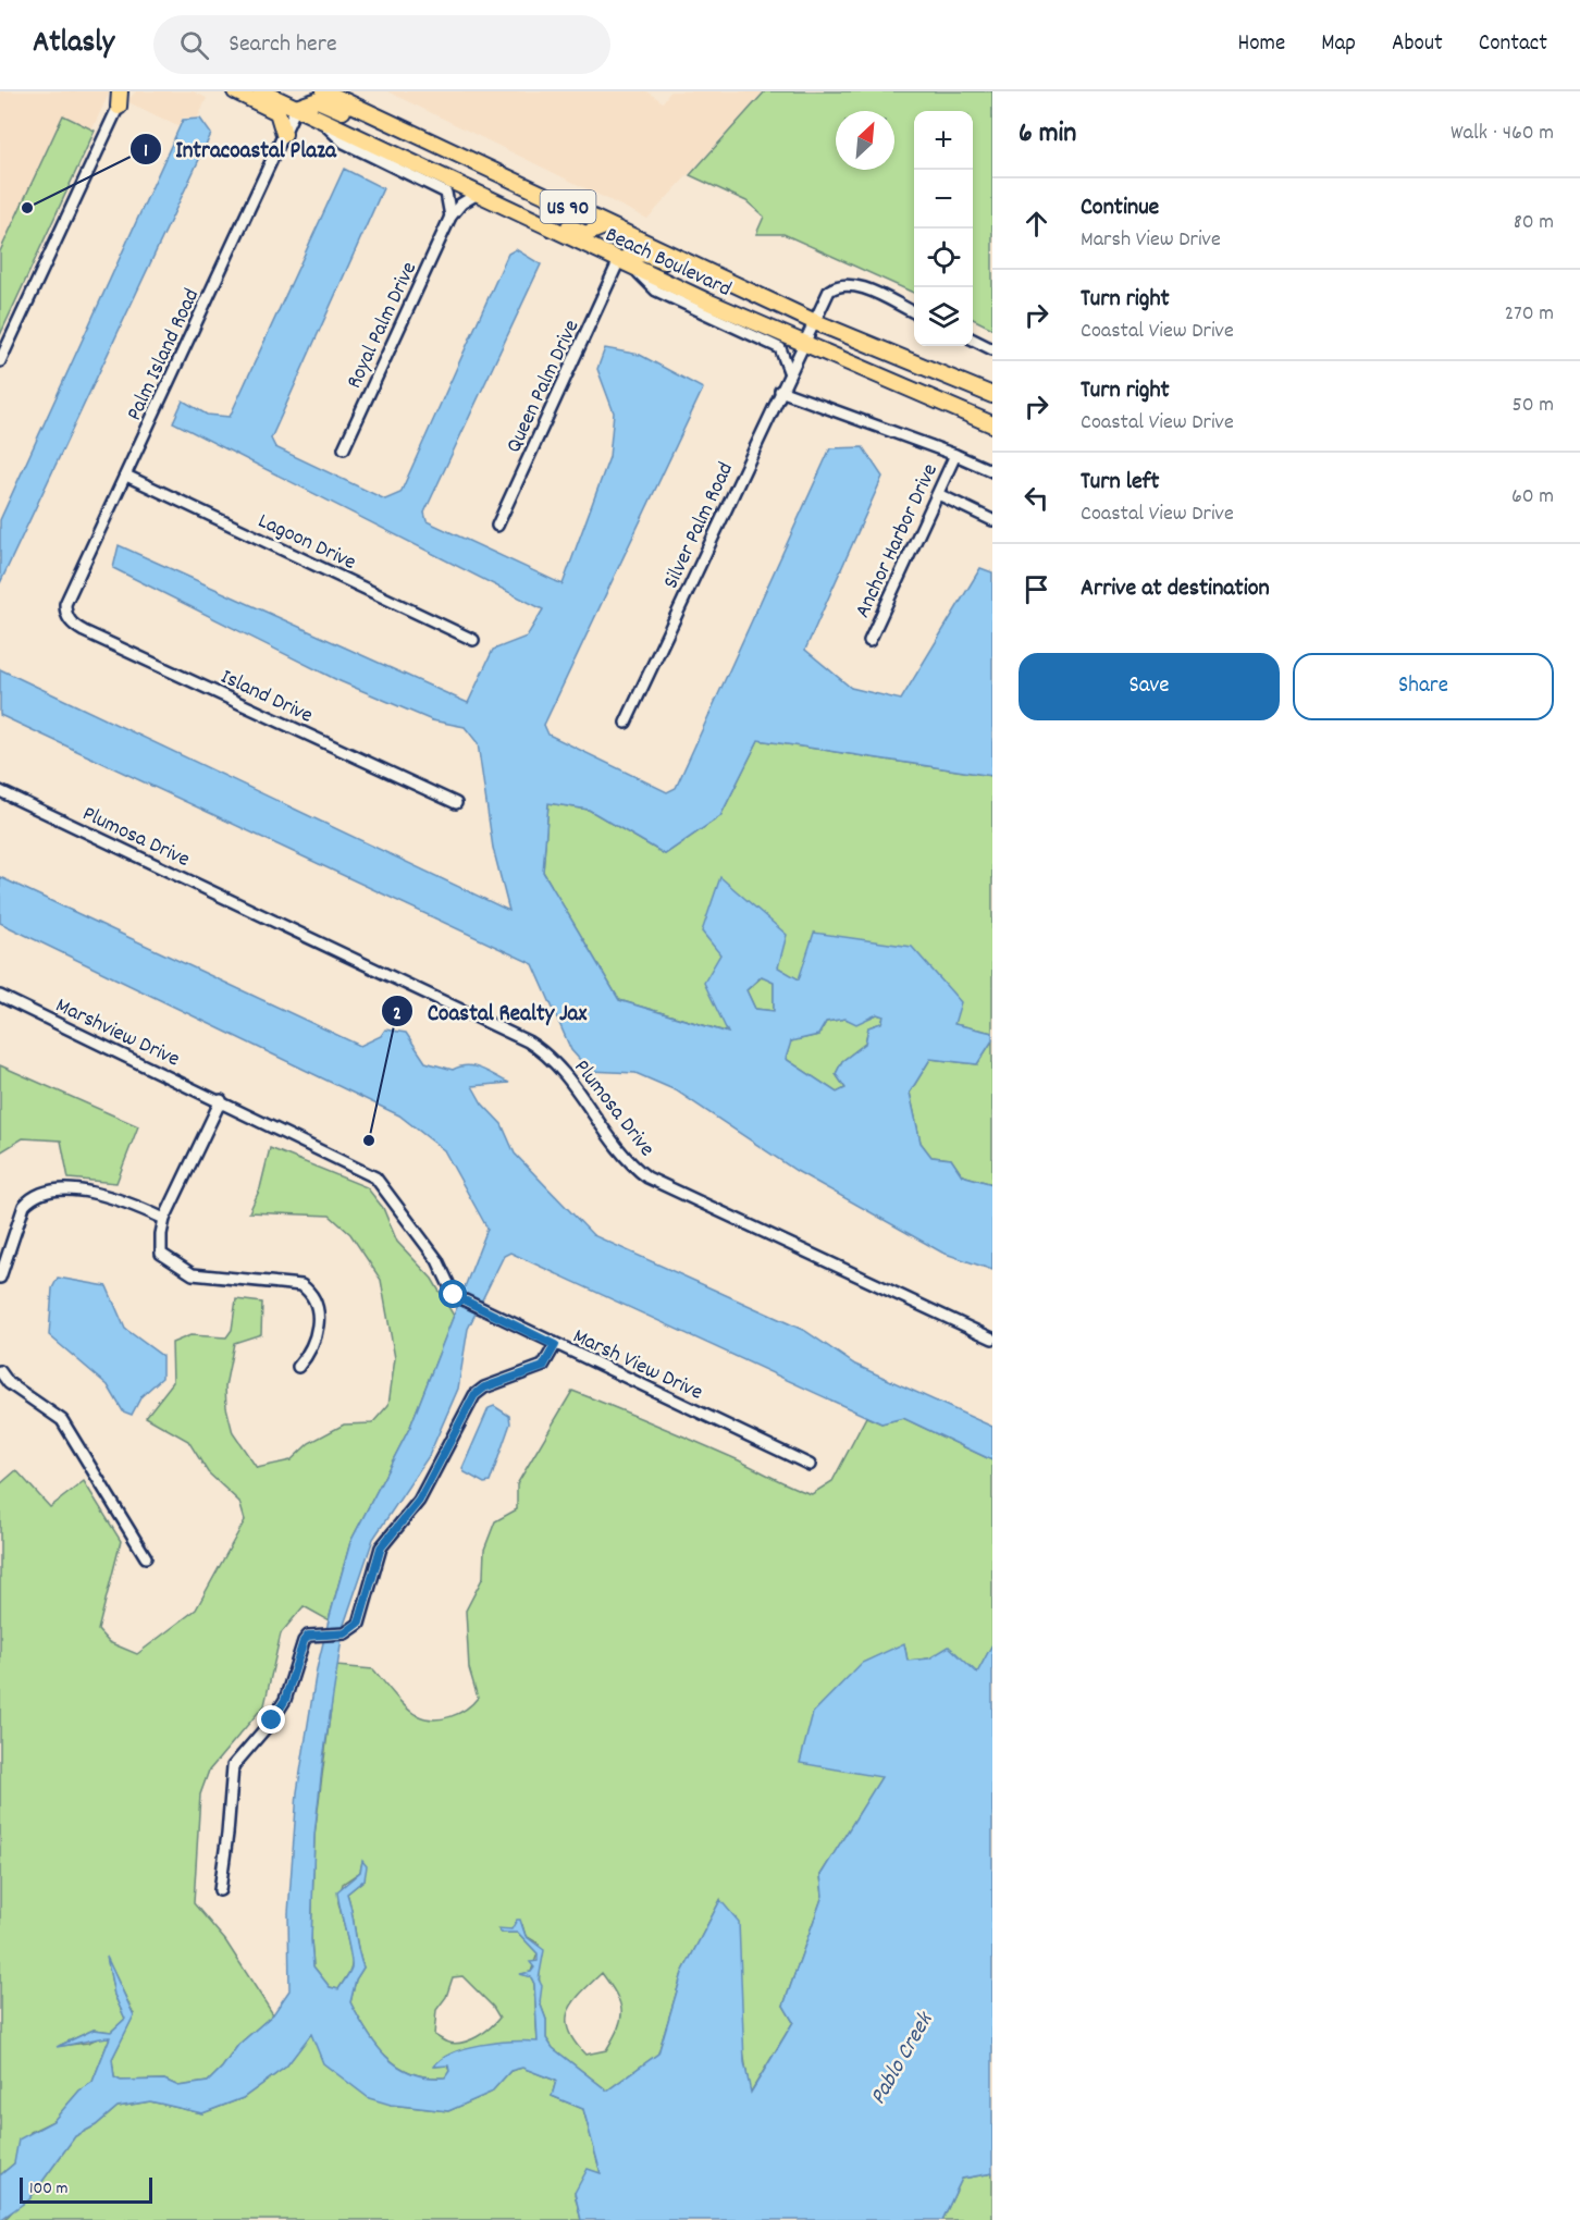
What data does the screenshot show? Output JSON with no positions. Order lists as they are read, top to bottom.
{
  "streets": {
    "highway": ["US 90", "Beach Boulevard"],
    "street": [
      "Royal Palm Drive",
      "Palm Island Road",
      "Queen Palm Drive",
      "Silver Palm Road",
      "Lagoon Drive",
      "Anchor Harbor Drive",
      "Island Drive",
      "Plumosa Drive",
      "Marshview Drive",
      "Marsh View Drive"
    ]
  },
  "crossings": [
    ["US 90", "Silver Palm Road"],
    ["Beach Boulevard", "Royal Palm Drive"],
    ["Beach Boulevard", "Palm Island Road"],
    ["Beach Boulevard", "Queen Palm Drive"],
    ["Beach Boulevard", "Silver Palm Road"],
    ["Palm Island Road", "Lagoon Drive"],
    ["Palm Island Road", "Island Drive"],
    ["Marshview Drive", "Marsh View Drive"]
  ],
  "water": ["Pablo Creek"],
  "places": ["Intracoastal Plaza", "Coastal Realty Jax"],
  "scale_bar": "100 m",
  "north": "top right",
  "page": {
    "header": "Atlasly",
    "search": "Search here",
    "nav": [
      "Home",
      "Map",
      "About",
      "Contact"
    ],
    "heading": ["6 min", "Walk · 460 m"],
    "map_buttons": ["+", "−"],
    "list": [
      ["Continue", "Marsh View Drive", "80 m"],
      ["Turn right", "Coastal View Drive", "270 m"],
      ["Turn right", "Coastal View Drive", "50 m"],
      ["Turn left", "Coastal View Drive", "60 m"],
      "Arrive at destination"
    ],
    "buttons": ["Save", "Share"],
    "scale": "100 m"
  }
}
